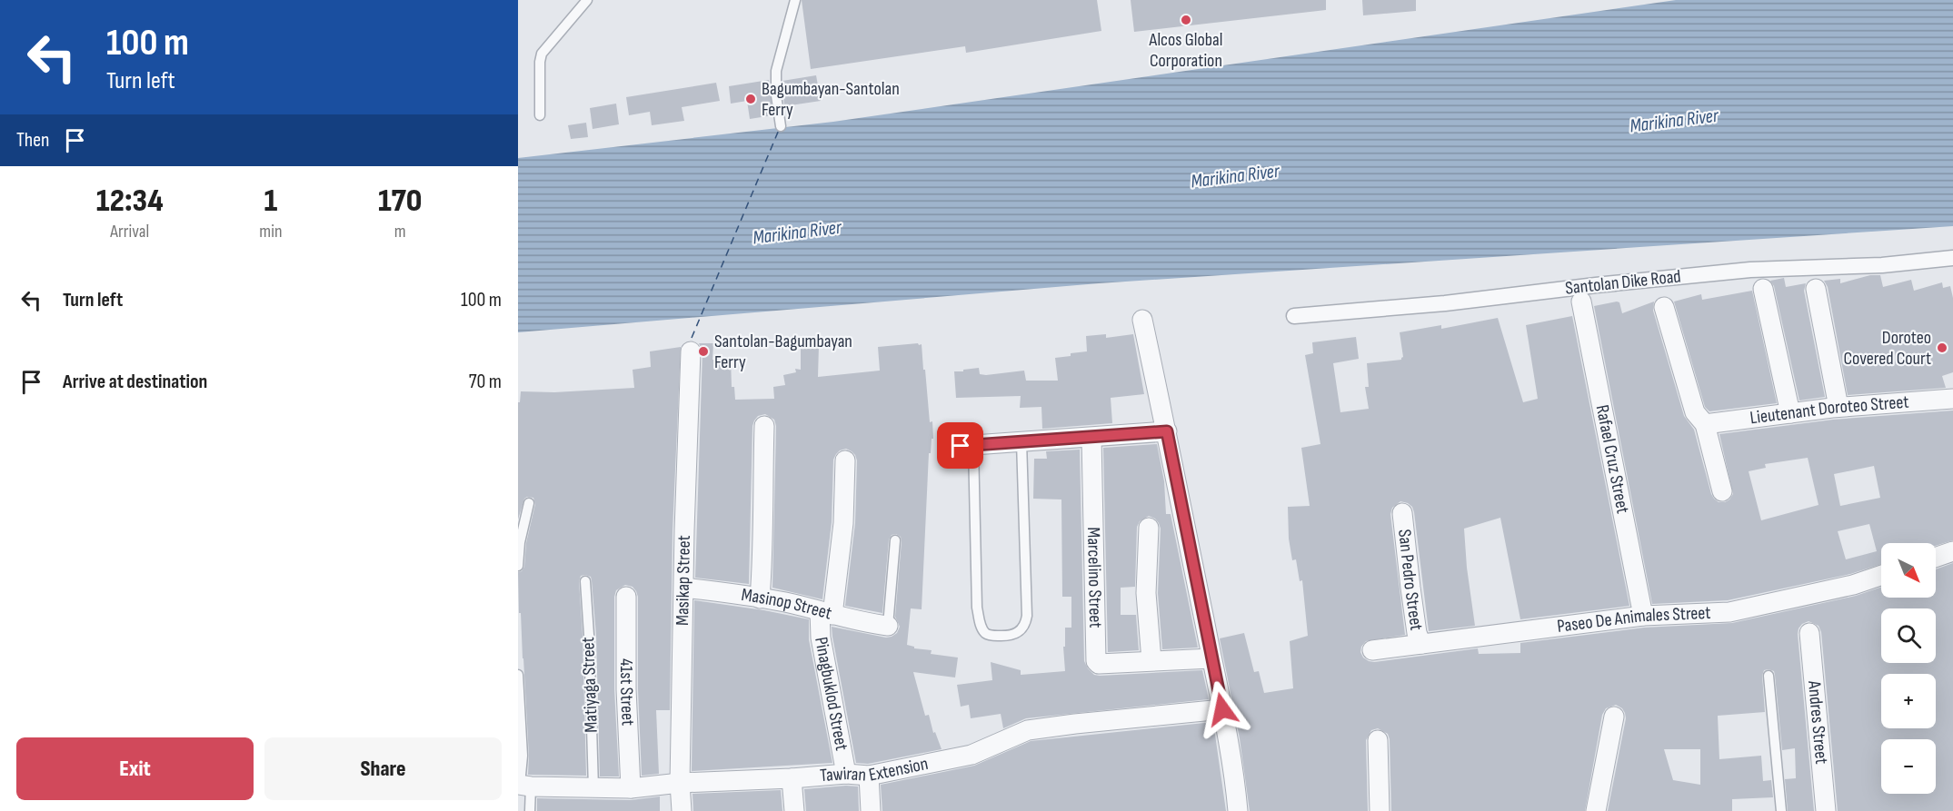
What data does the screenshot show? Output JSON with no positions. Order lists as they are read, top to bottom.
{
  "streets": {
    "street": [
      "Santolan Dike Road",
      "Lieutenant Doroteo Street",
      "Rafael Cruz Street",
      "Marcelino Street",
      "San Pedro Street",
      "Masikap Street",
      "Masinop Street",
      "Paseo De Animales Street",
      "41st Street",
      "Pinagbuklod Street",
      "Andres Street",
      "Tawiran Extension"
    ],
    "lane": ["Matiyaga Street"]
  },
  "crossings": [
    ["Rafael Cruz Street", "Paseo De Animales Street"],
    ["San Pedro Street", "Paseo De Animales Street"],
    ["Masikap Street", "Masinop Street"],
    ["Masikap Street", "Tawiran Extension"],
    ["Masinop Street", "Pinagbuklod Street"],
    ["Matiyaga Street", "Tawiran Extension"],
    ["41st Street", "Tawiran Extension"],
    ["Pinagbuklod Street", "Tawiran Extension"]
  ],
  "water": ["Marikina River"],
  "places": [
    "Alcos Global Corporation",
    "Bagumbayan-Santolan Ferry",
    "Doroteo Covered Court",
    "Santolan-Bagumbayan Ferry"
  ],
  "north": "bottom right",
  "page": {
    "turn": ["100 m", "Turn left"],
    "then": "Then",
    "eta": [
      "12:34",
      "Arrival",
      "1",
      "min",
      "170",
      "m"
    ],
    "list": [
      {
        "name": "Turn left",
        "value": "100 m"
      },
      {
        "name": "Arrive at destination",
        "value": "70 m"
      }
    ],
    "map_buttons": ["+", "−"],
    "buttons": ["Exit", "Share"]
  }
}
